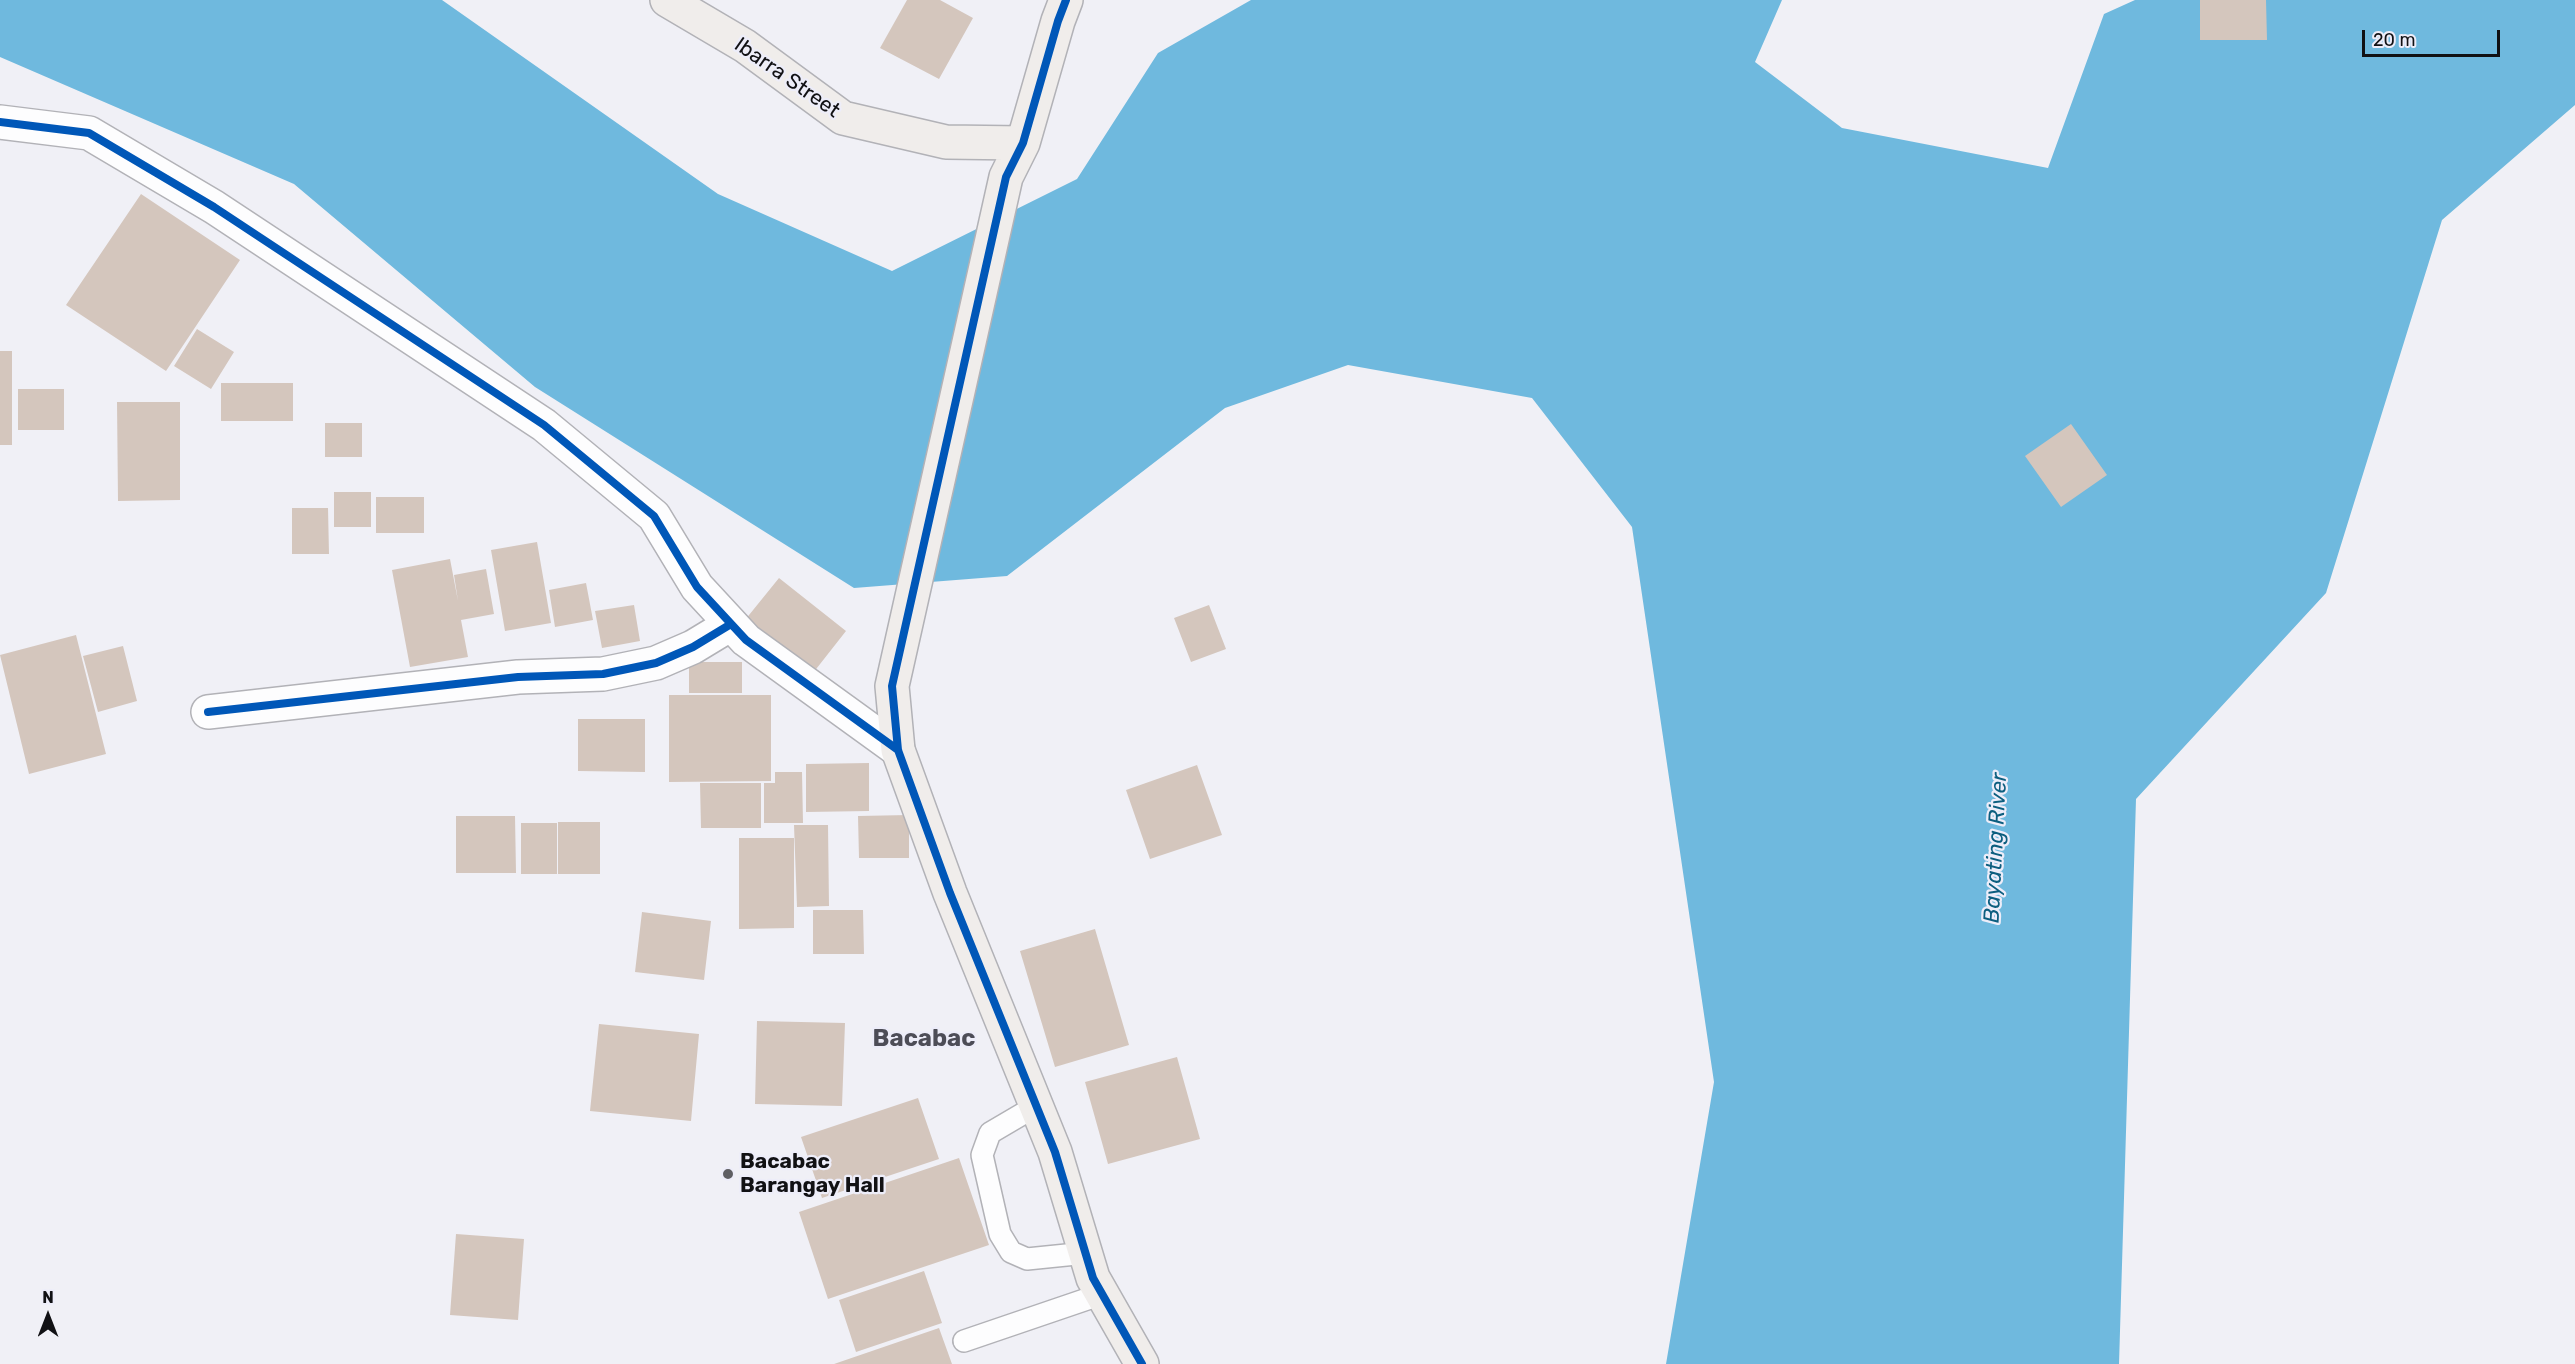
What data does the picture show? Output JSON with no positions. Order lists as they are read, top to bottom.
{
  "streets": {
    "street": ["Ibarra Street"]
  },
  "districts": ["Bacabac"],
  "water": ["Bayating River"],
  "places": ["Bacabac Barangay Hall"],
  "scale_bar": "20 m",
  "north": "top"
}
